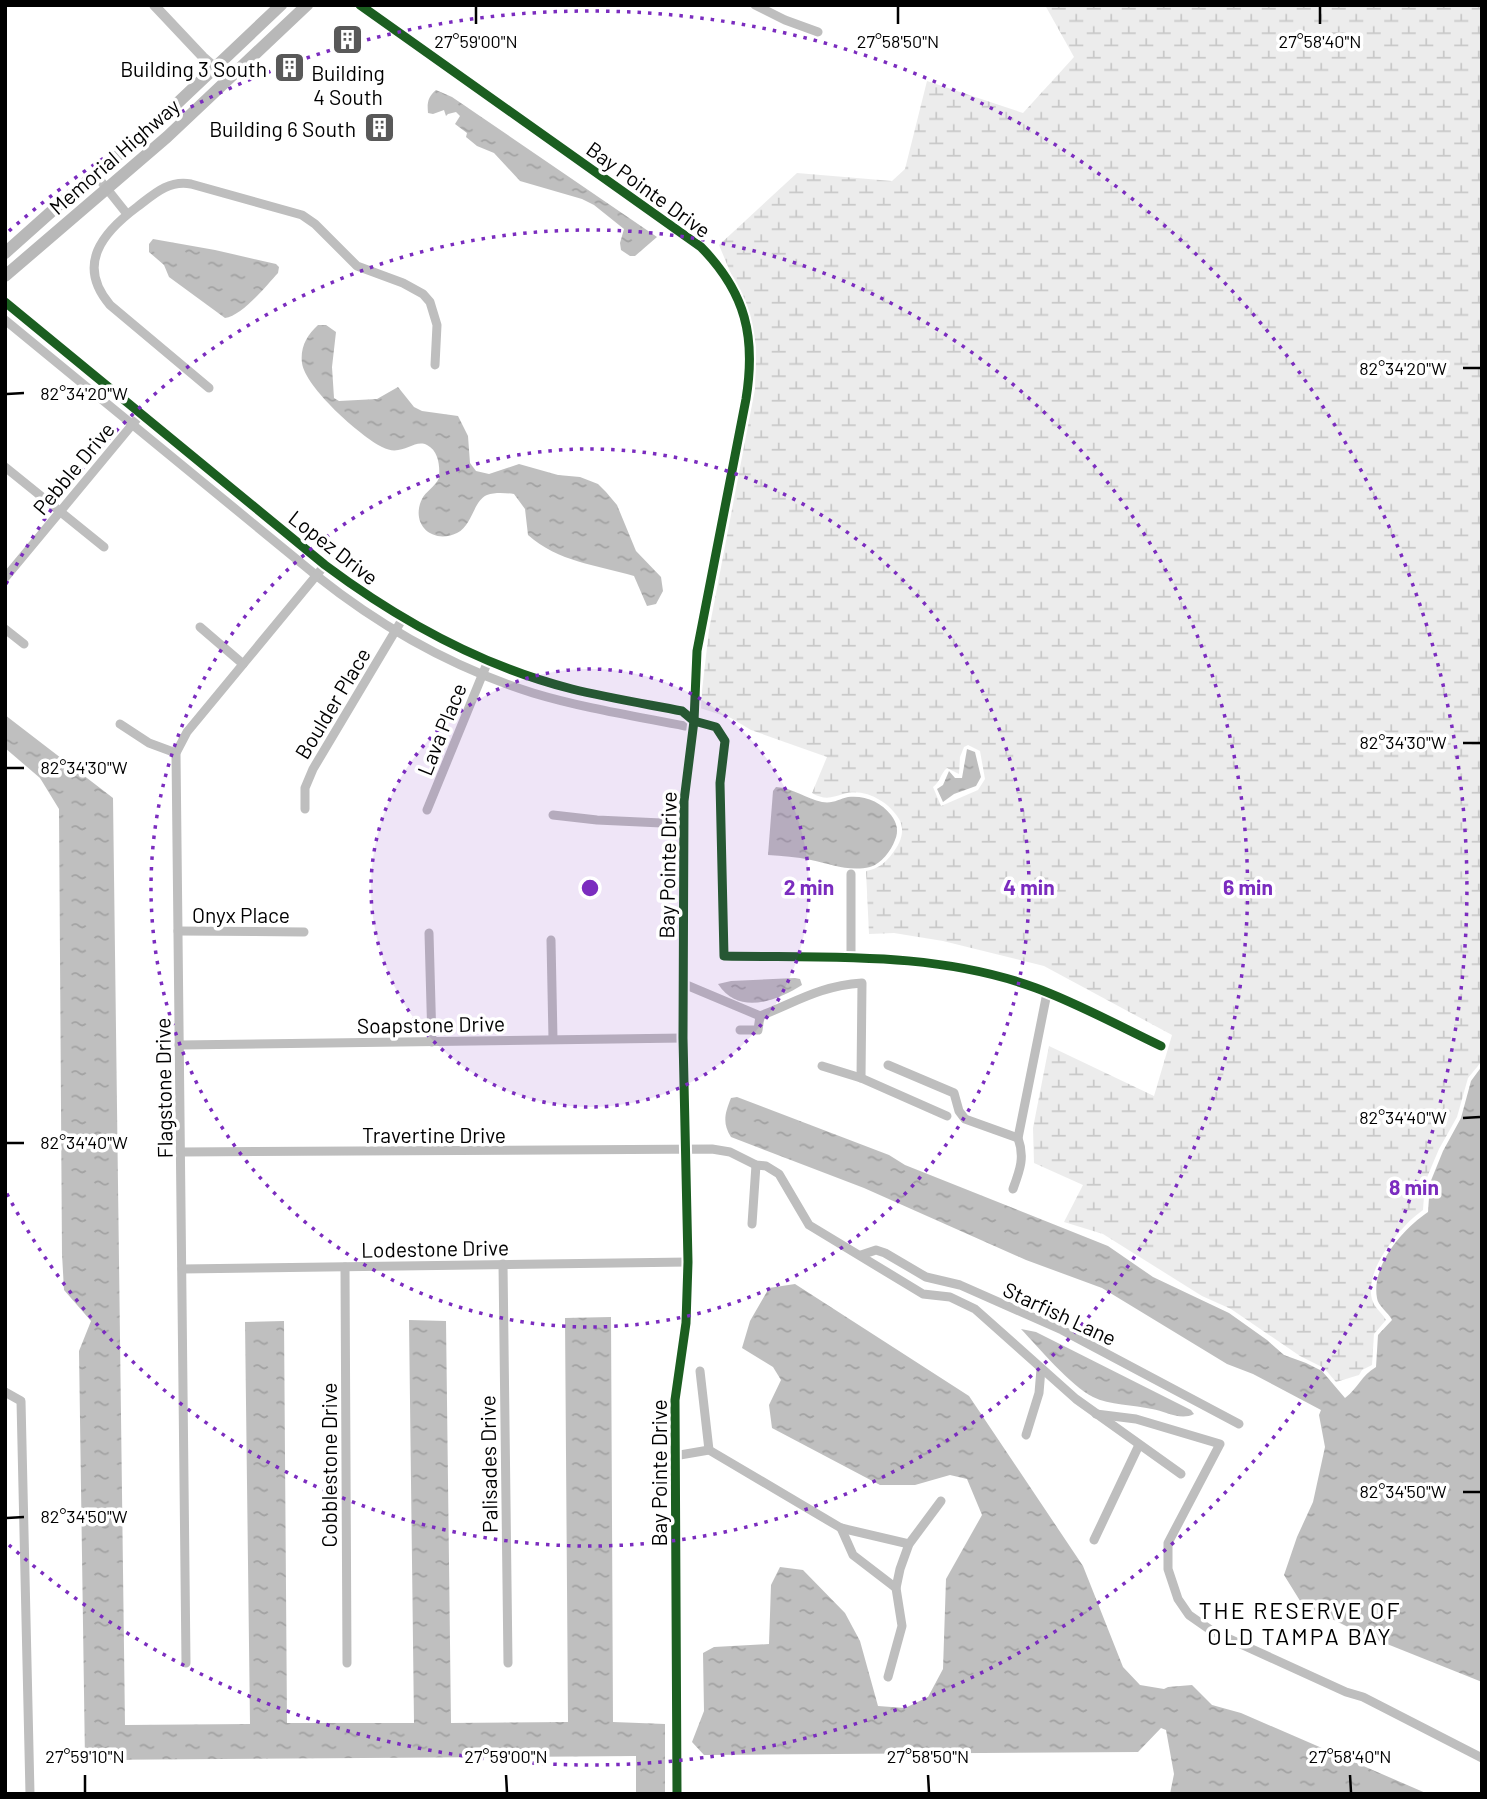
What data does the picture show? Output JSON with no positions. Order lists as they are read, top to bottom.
{
  "streets": {
    "main road": ["Memorial Highway"],
    "street": [
      "Bay Pointe Drive",
      "Pebble Drive",
      "Lopez Drive",
      "Boulder Place",
      "Lava Place",
      "Onyx Place",
      "Soapstone Drive",
      "Flagstone Drive",
      "Travertine Drive",
      "Lodestone Drive",
      "Starfish Lane",
      "Palisades Drive",
      "Cobblestone Drive"
    ]
  },
  "crossings": [
    ["Bay Pointe Drive", "Lopez Drive"],
    ["Bay Pointe Drive", "Soapstone Drive"],
    ["Bay Pointe Drive", "Travertine Drive"],
    ["Bay Pointe Drive", "Lodestone Drive"],
    ["Pebble Drive", "Lopez Drive"],
    ["Lopez Drive", "Boulder Place"],
    ["Lopez Drive", "Lava Place"],
    ["Onyx Place", "Flagstone Drive"],
    ["Soapstone Drive", "Flagstone Drive"],
    ["Flagstone Drive", "Travertine Drive"],
    ["Flagstone Drive", "Lodestone Drive"],
    ["Travertine Drive", "Starfish Lane"],
    ["Lodestone Drive", "Palisades Drive"],
    ["Lodestone Drive", "Cobblestone Drive"]
  ],
  "districts": ["THE RESERVE OF OLD TAMPA BAY"],
  "places": {
    "building": ["Building 4 South", "Building 3 South", "Building 6 South"]
  },
  "coordinates": [
    "27°59'00\"N",
    "27°58'50\"N",
    "27°58'40\"N",
    "82°34'20\"W",
    "82°34'30\"W",
    "82°34'40\"W",
    "82°34'50\"W",
    "27°59'10\"N"
  ],
  "rings": [
    "2 min",
    "4 min",
    "6 min",
    "8 min"
  ]
}
